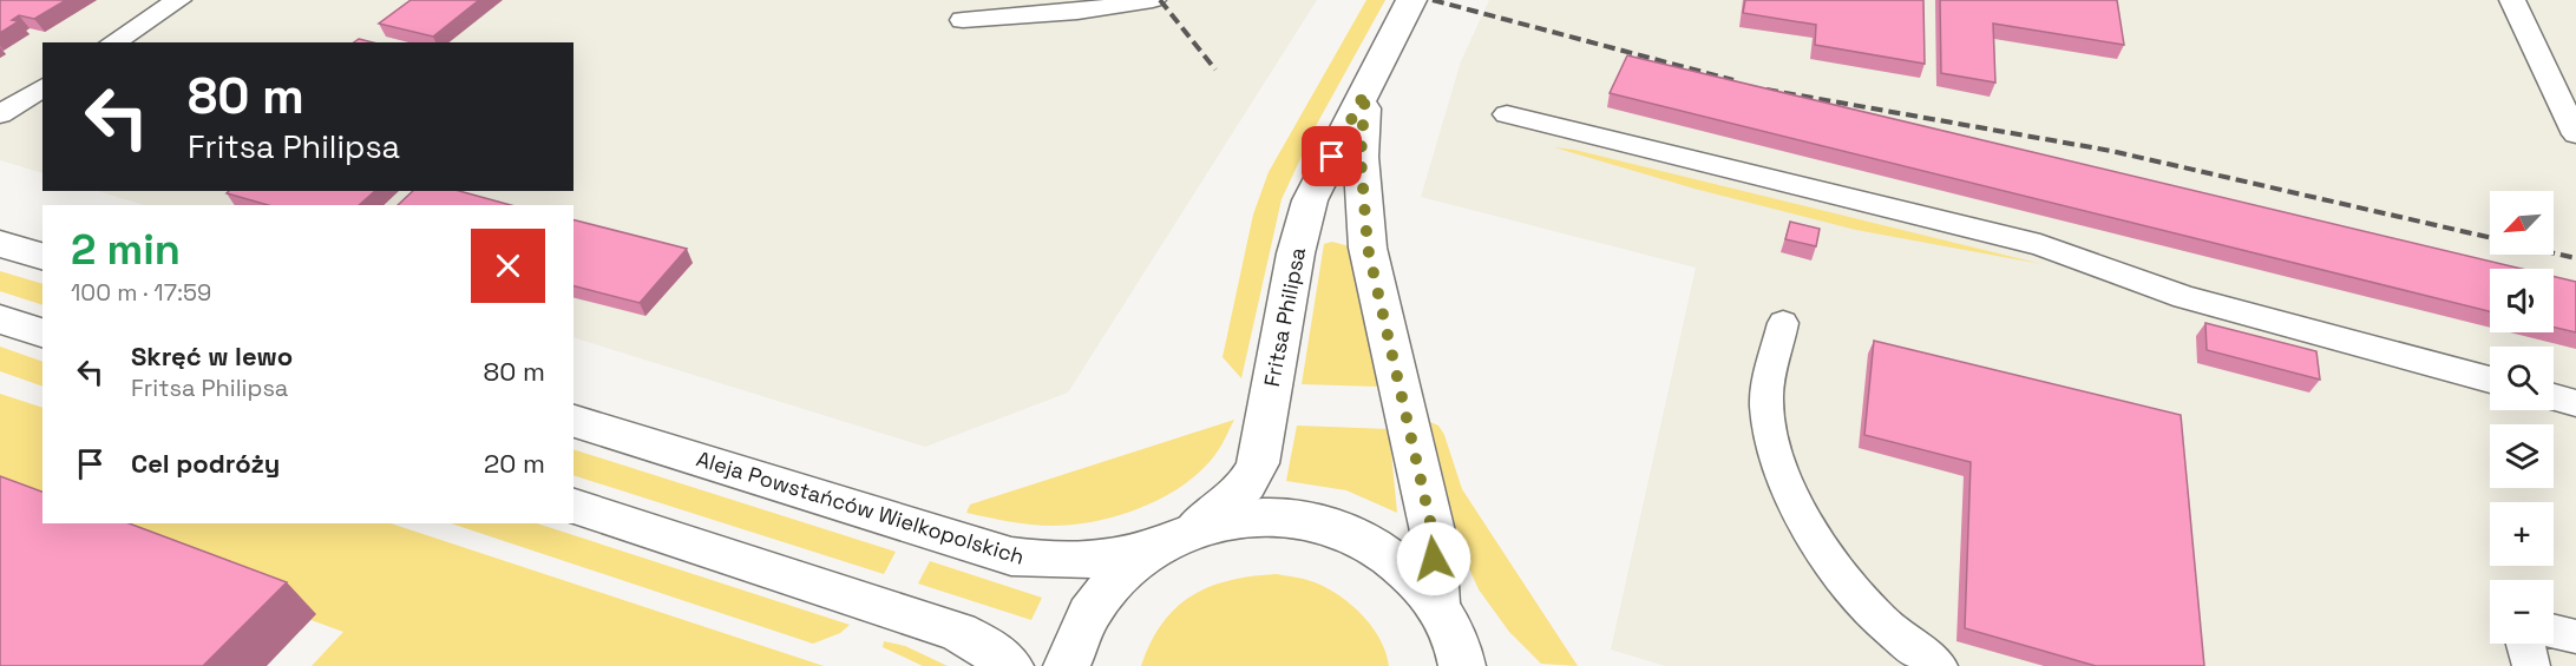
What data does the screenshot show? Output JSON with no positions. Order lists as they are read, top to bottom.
{
  "streets": {
    "main road": ["Fritsa Philipsa", "Aleja Powstańców Wielkopolskich"]
  },
  "north": "bottom left",
  "page": {
    "turn": ["80 m", "Fritsa Philipsa"],
    "map_buttons": ["+", "−"],
    "heading": ["2 min", "100 m · 17:59"],
    "list": [
      {
        "name": "Skręć w lewo",
        "note": "Fritsa Philipsa",
        "value": "80 m"
      },
      {
        "name": "Cel podróży",
        "value": "20 m"
      }
    ]
  }
}
